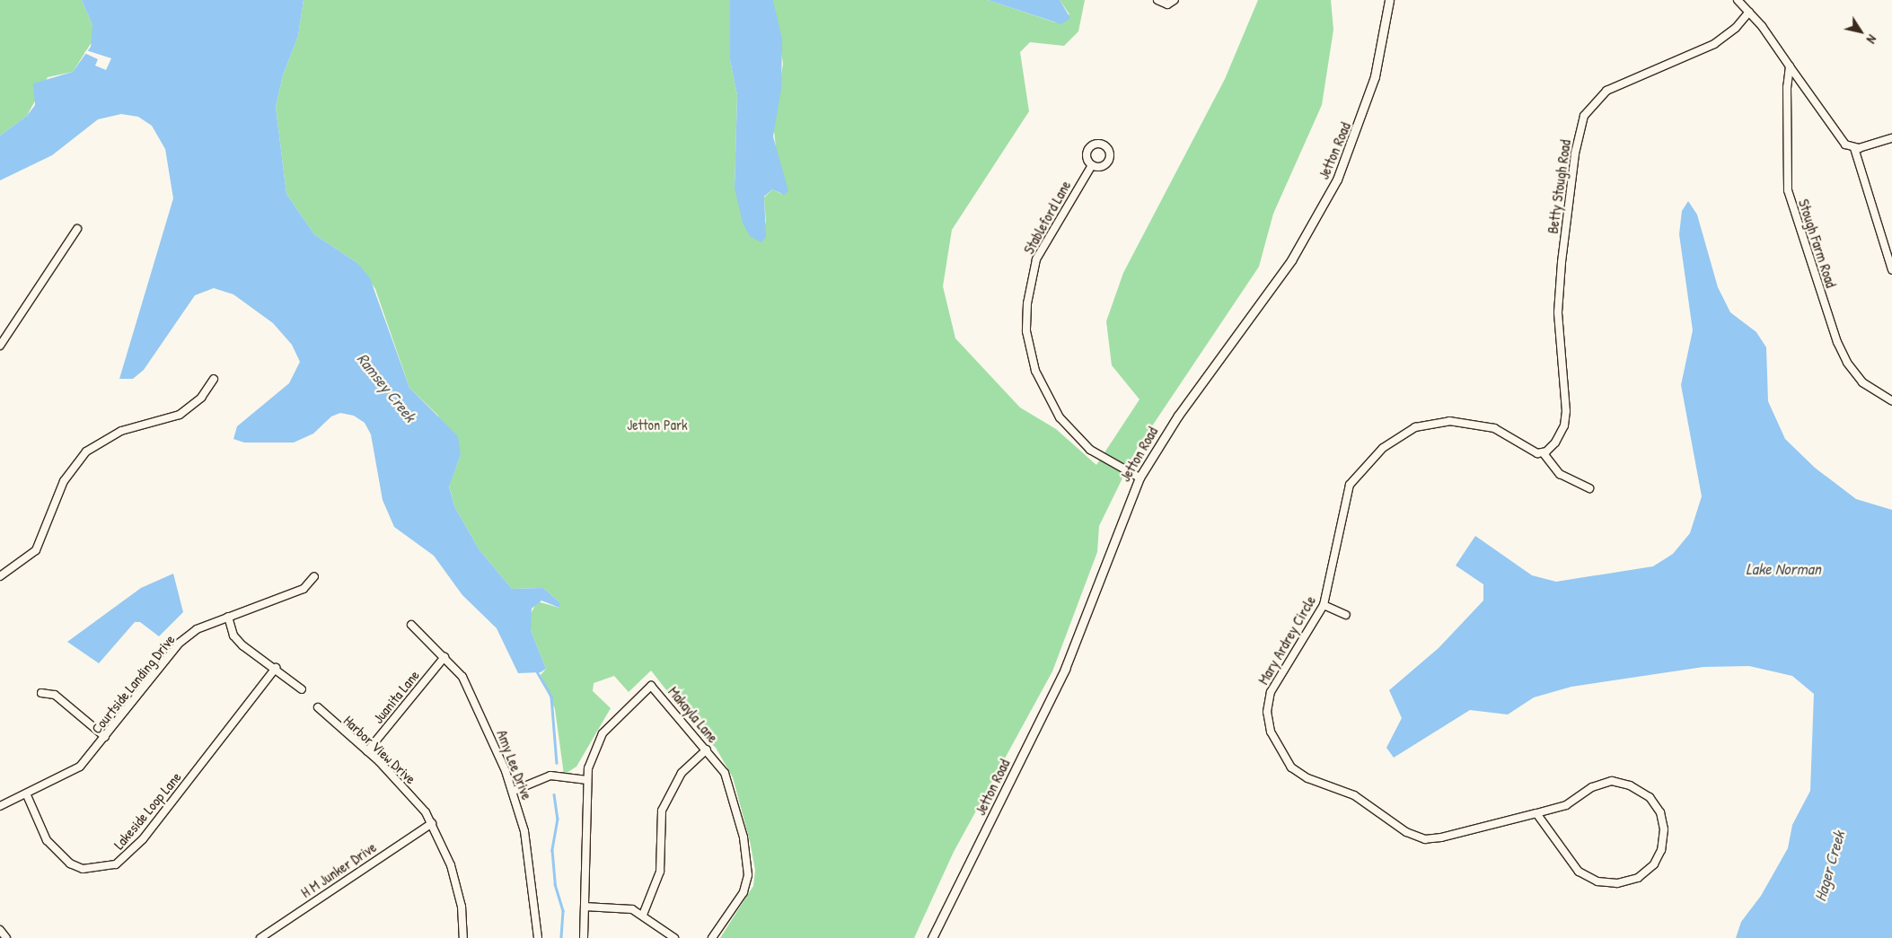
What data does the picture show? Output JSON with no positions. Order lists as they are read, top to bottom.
{
  "streets": {
    "street": [
      "Jetton Road",
      "Betty Stough Road",
      "Stableford Lane",
      "Stough Farm Road",
      "Mary Ardrey Circle",
      "Courtside Landing Drive",
      "Juanita Lane",
      "Makayla Lane",
      "Harbor View Drive",
      "Amy Lee Drive",
      "Lakeside Loop Lane",
      "H M Junker Drive"
    ]
  },
  "crossings": [
    ["Jetton Road", "Stableford Lane"],
    ["Betty Stough Road", "Mary Ardrey Circle"],
    ["Courtside Landing Drive", "Lakeside Loop Lane"],
    ["Juanita Lane", "Harbor View Drive"],
    ["Juanita Lane", "Amy Lee Drive"],
    ["Harbor View Drive", "H M Junker Drive"]
  ],
  "water": ["Ramsey Creek", "Lake Norman", "Hager Creek"],
  "parks": ["Jetton Park"],
  "north": "bottom right"
}
